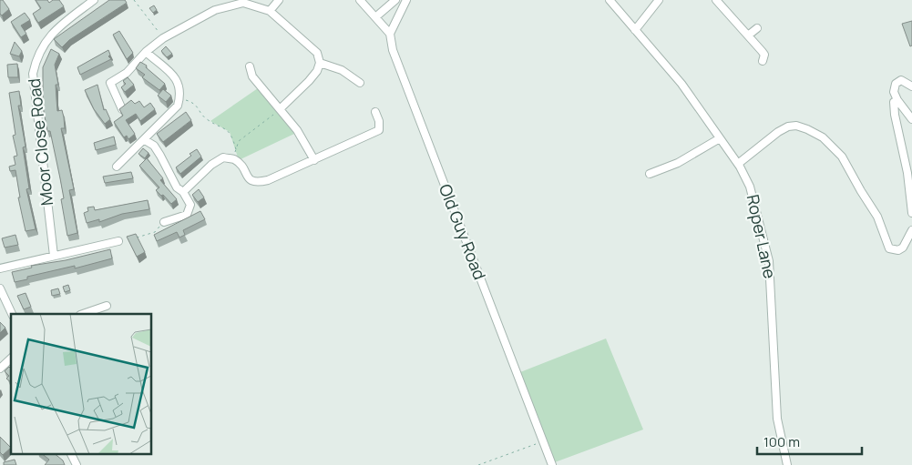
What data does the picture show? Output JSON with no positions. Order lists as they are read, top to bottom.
{
  "streets": {
    "street": ["Moor Close Road", "Old Guy Road", "Roper Lane"]
  },
  "scale_bar": "100 m"
}
